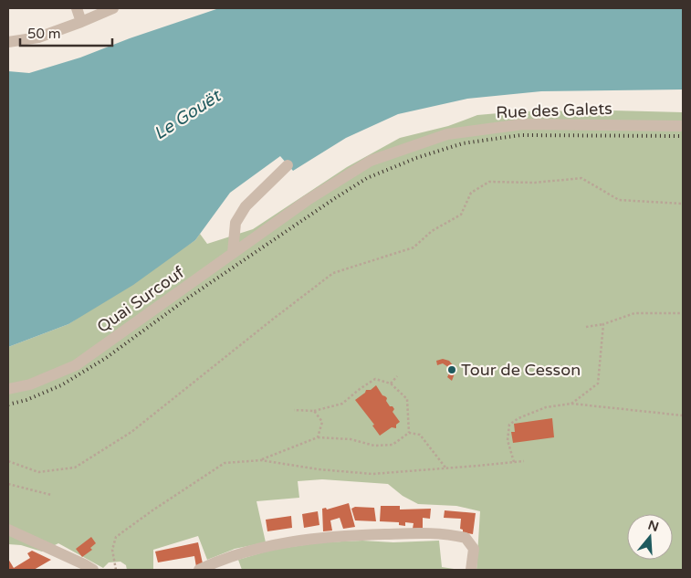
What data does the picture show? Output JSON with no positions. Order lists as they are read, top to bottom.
{
  "streets": {
    "street": ["Rue des Galets", "Quai Surcouf"]
  },
  "crossings": [
    ["Rue des Galets", "Quai Surcouf"]
  ],
  "water": ["Le Gouët"],
  "places": ["Tour de Cesson"],
  "scale_bar": "50 m",
  "north": "top"
}
